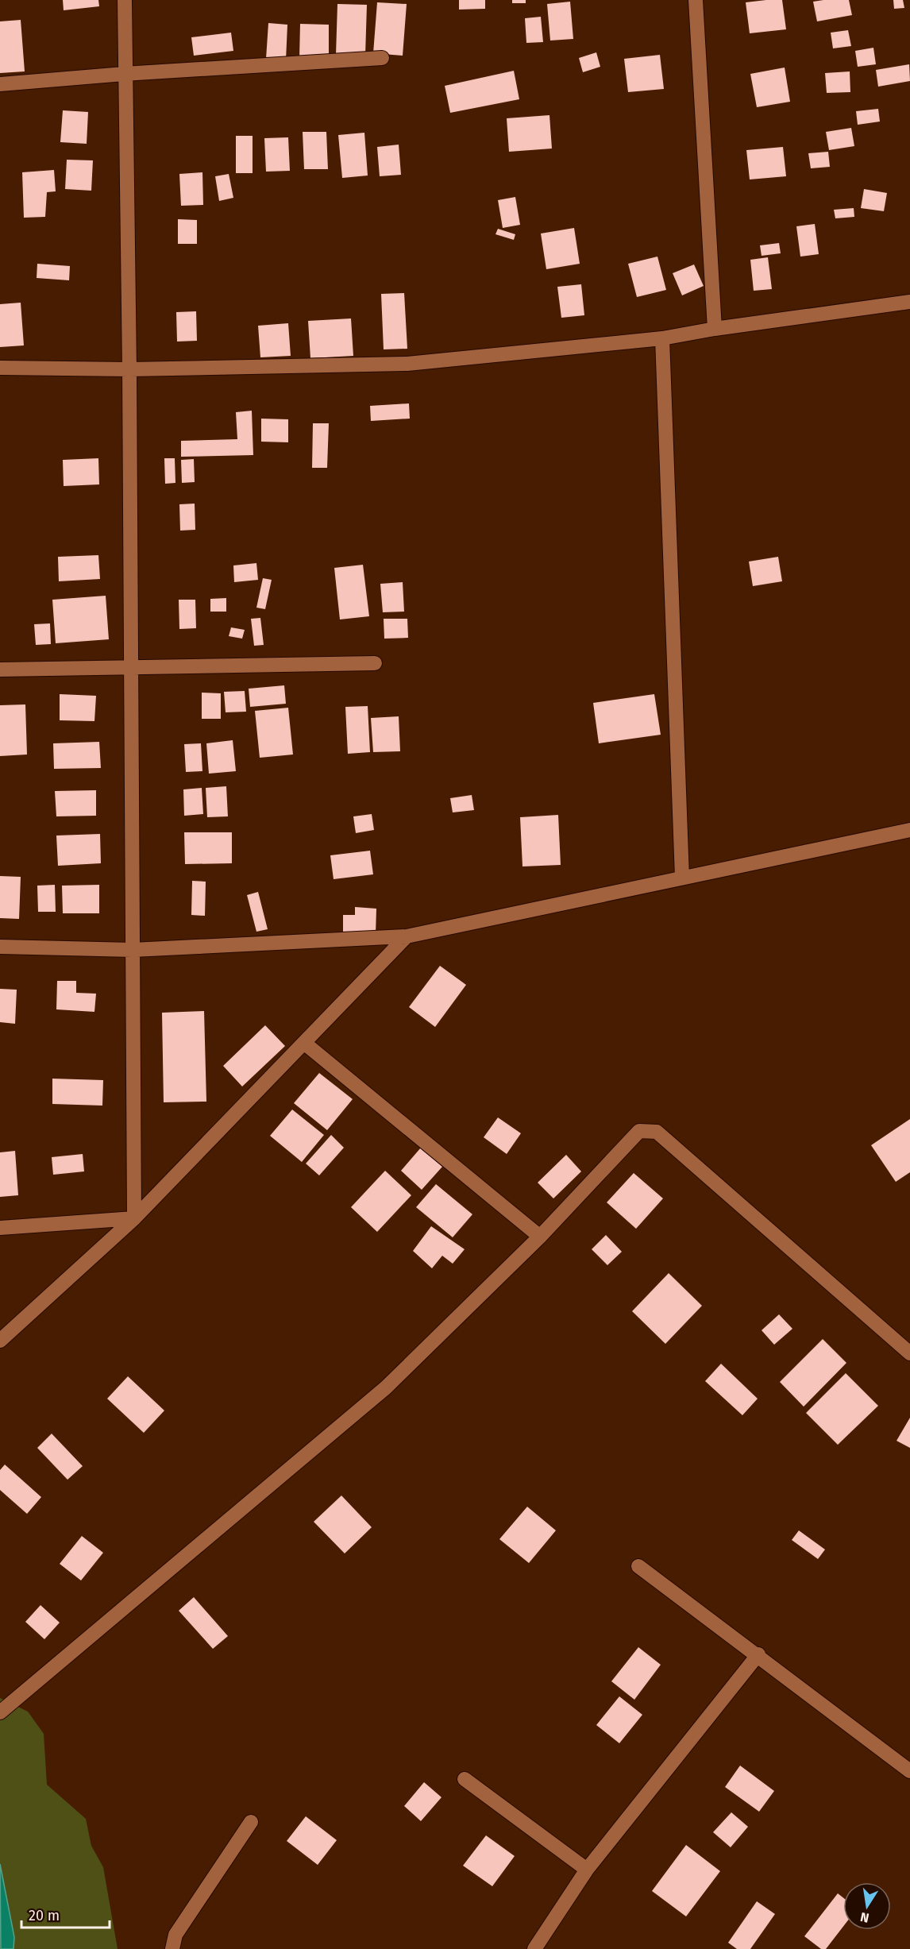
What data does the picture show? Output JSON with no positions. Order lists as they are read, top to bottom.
{
  "scale_bar": "20 m",
  "north": "bottom"
}
